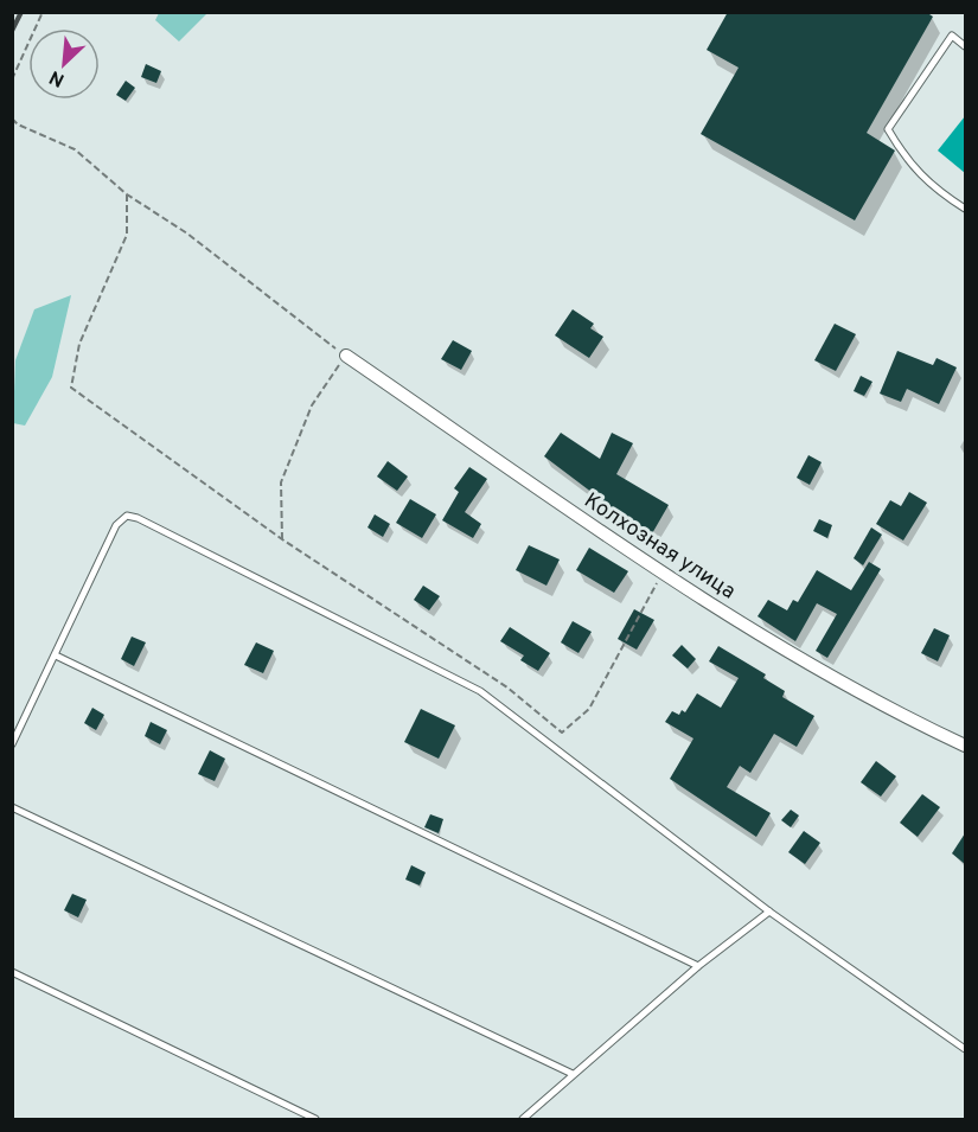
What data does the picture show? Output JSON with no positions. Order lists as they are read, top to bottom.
{
  "streets": {
    "street": ["Колхозная улица"]
  },
  "north": "bottom left"
}
